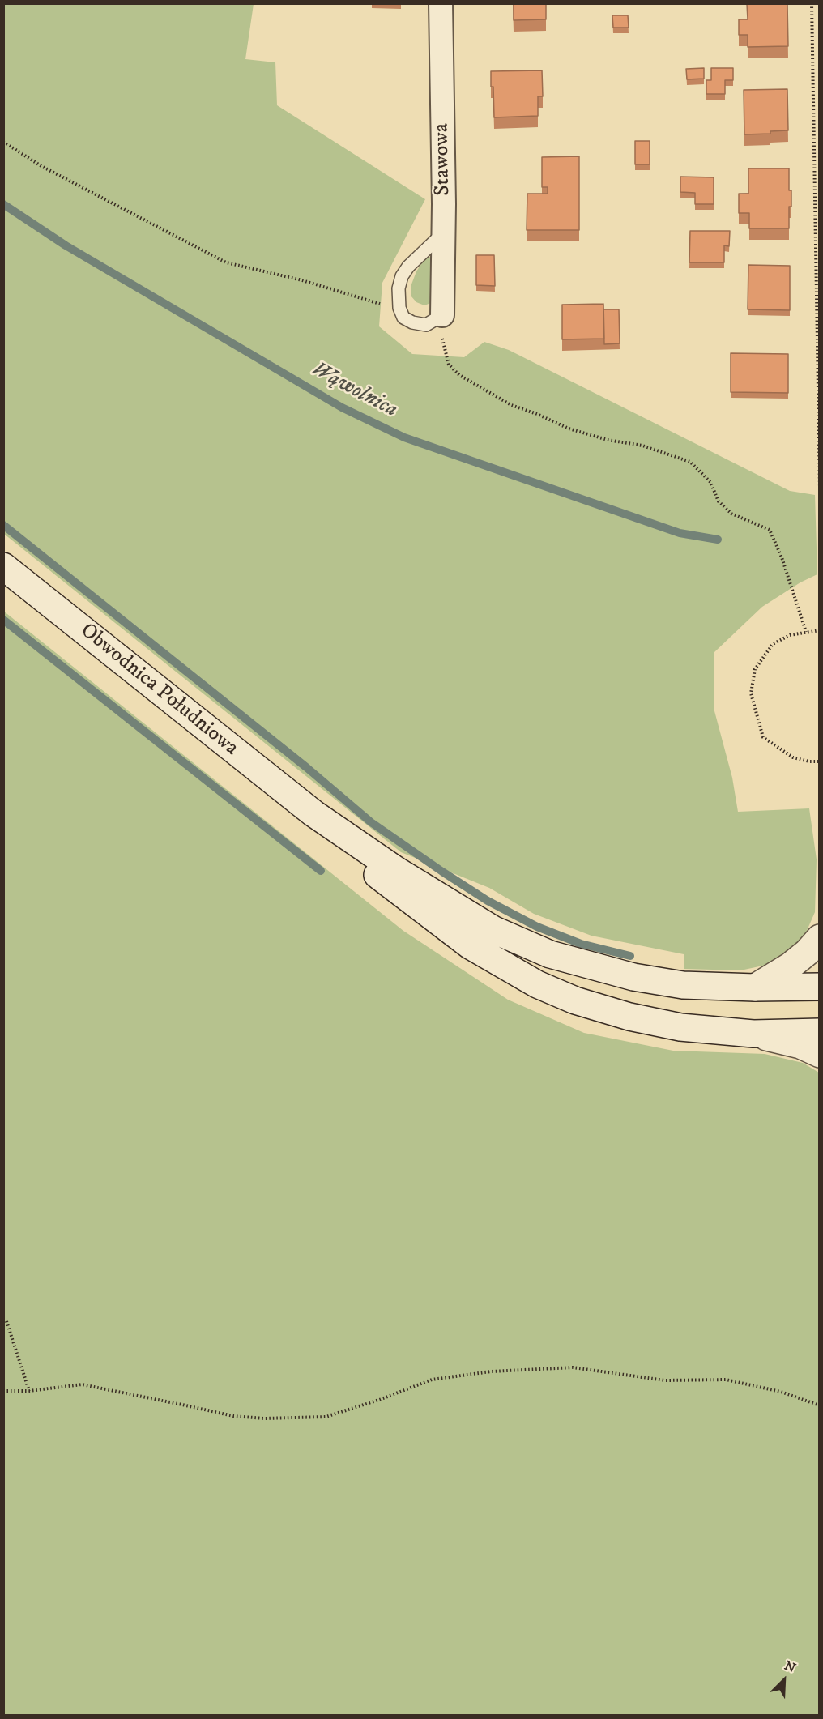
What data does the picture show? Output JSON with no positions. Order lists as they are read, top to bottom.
{
  "streets": {
    "main road": ["Obwodnica Południowa"],
    "street": ["Stawowa"]
  },
  "water": ["Wąwolnica"],
  "north": "top right"
}
